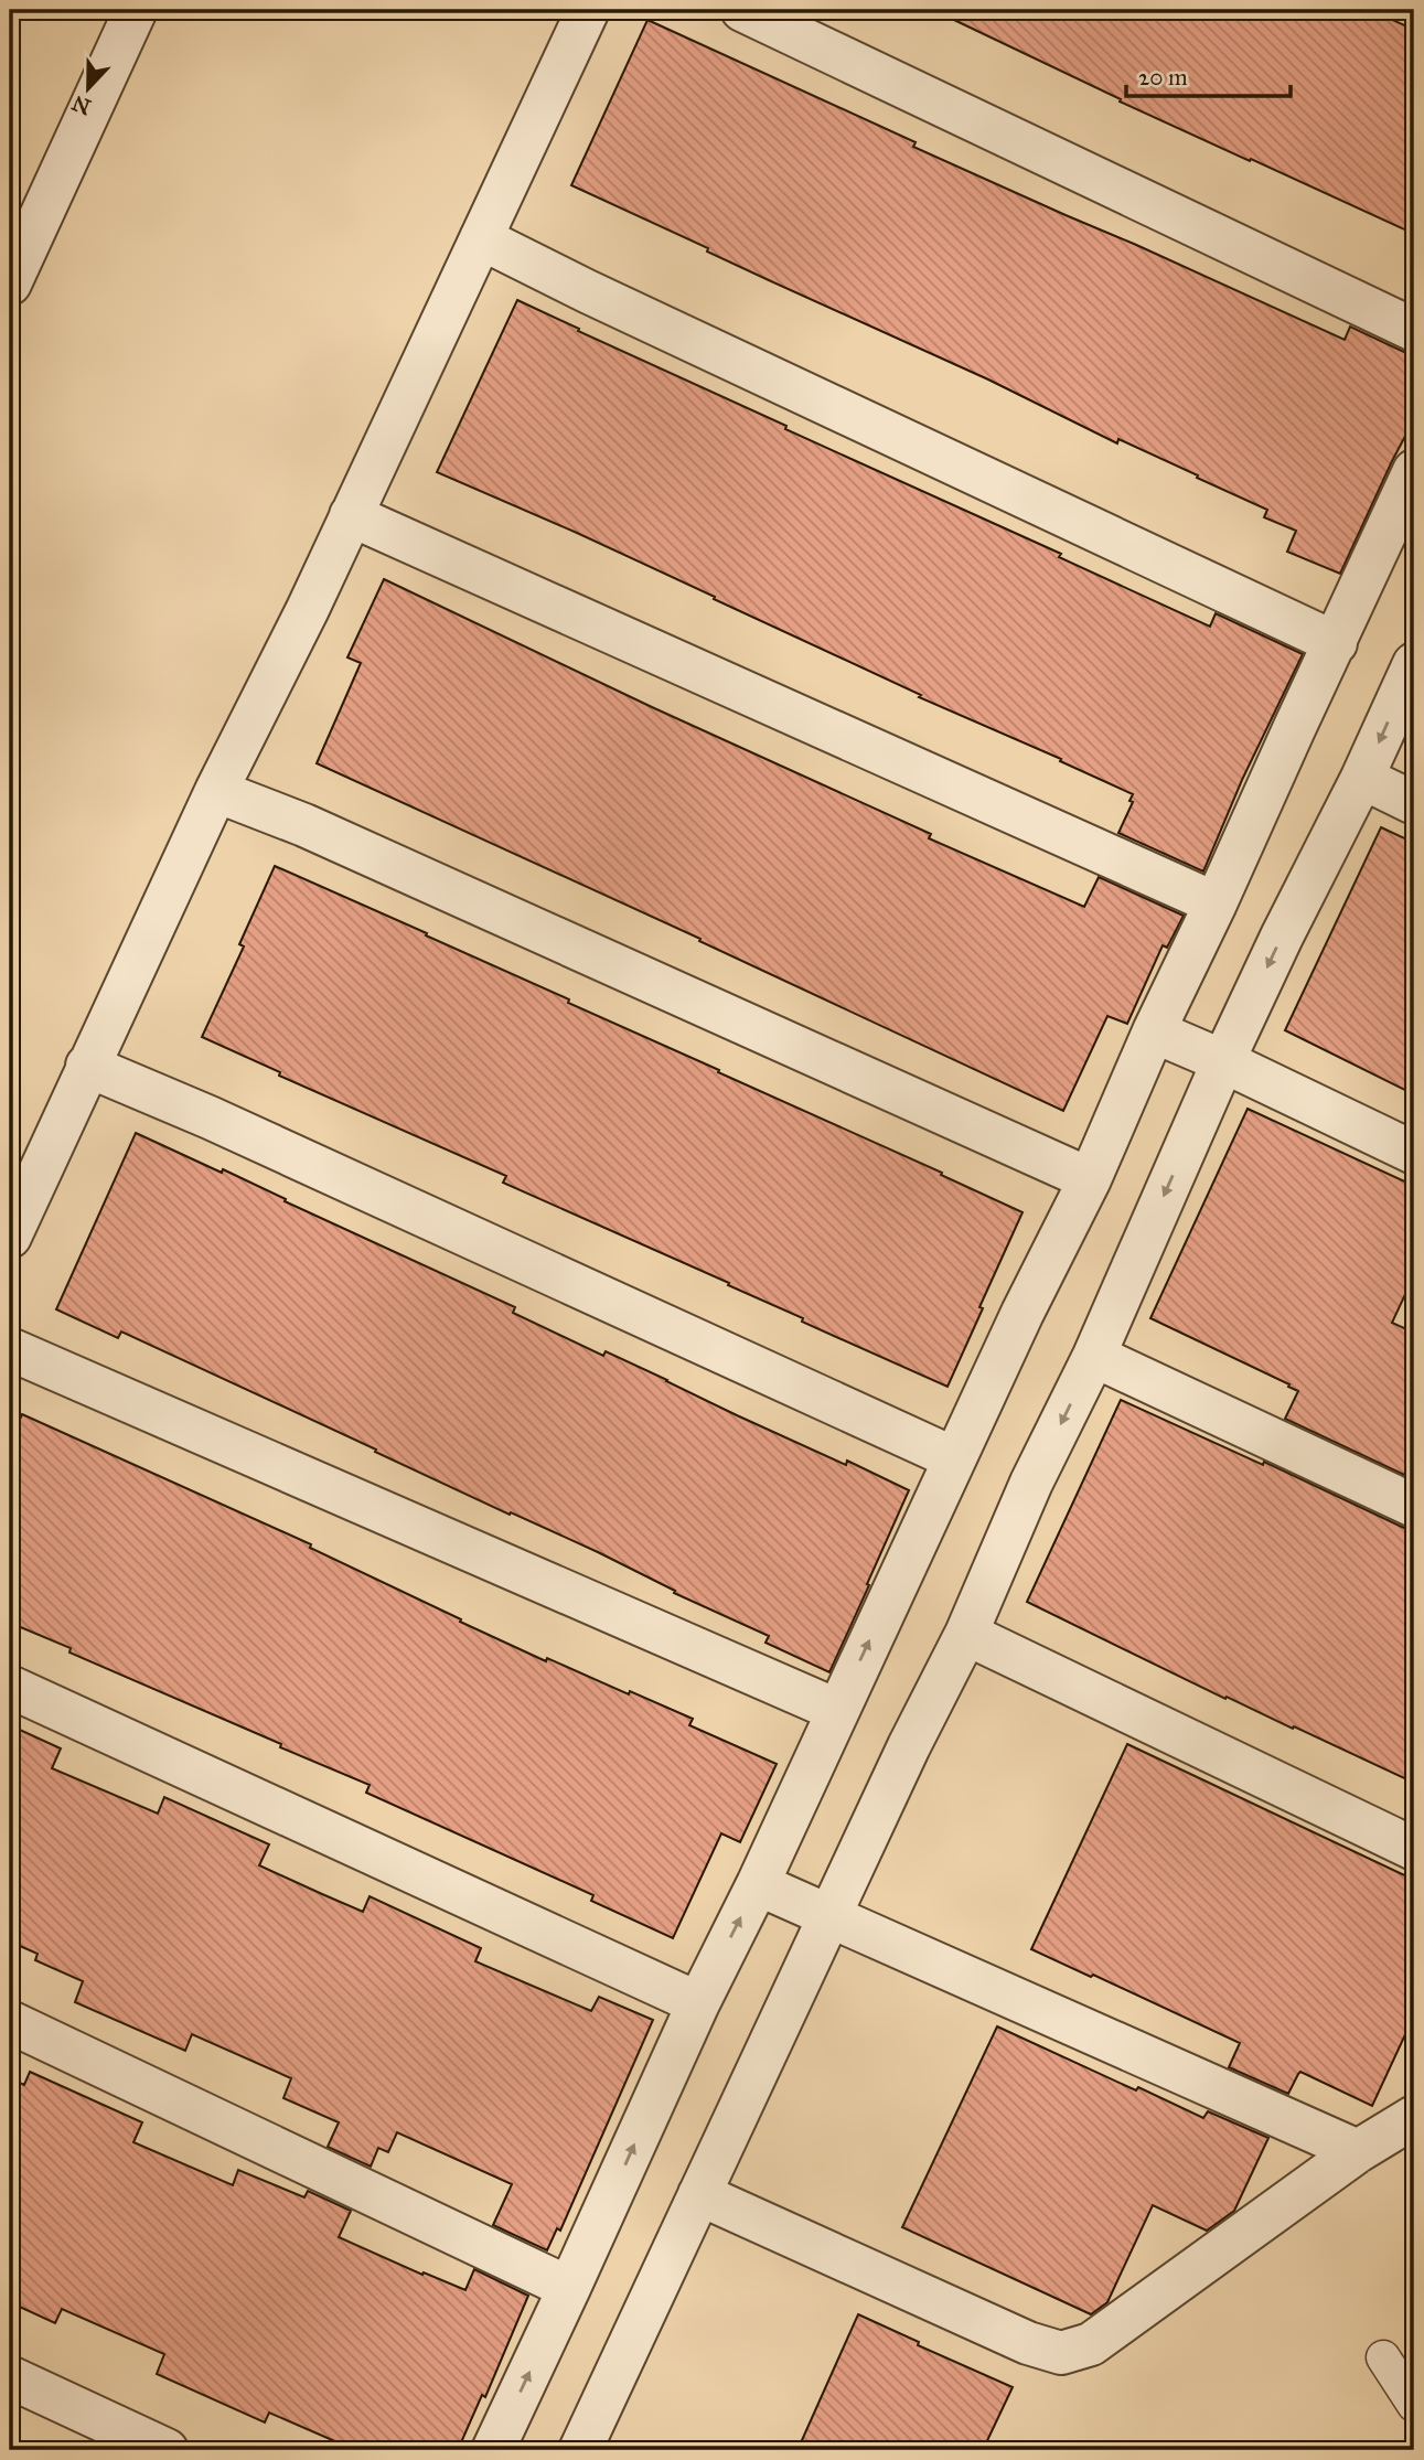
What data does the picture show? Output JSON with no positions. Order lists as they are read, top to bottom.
{
  "scale_bar": "20 m",
  "north": "bottom"
}
